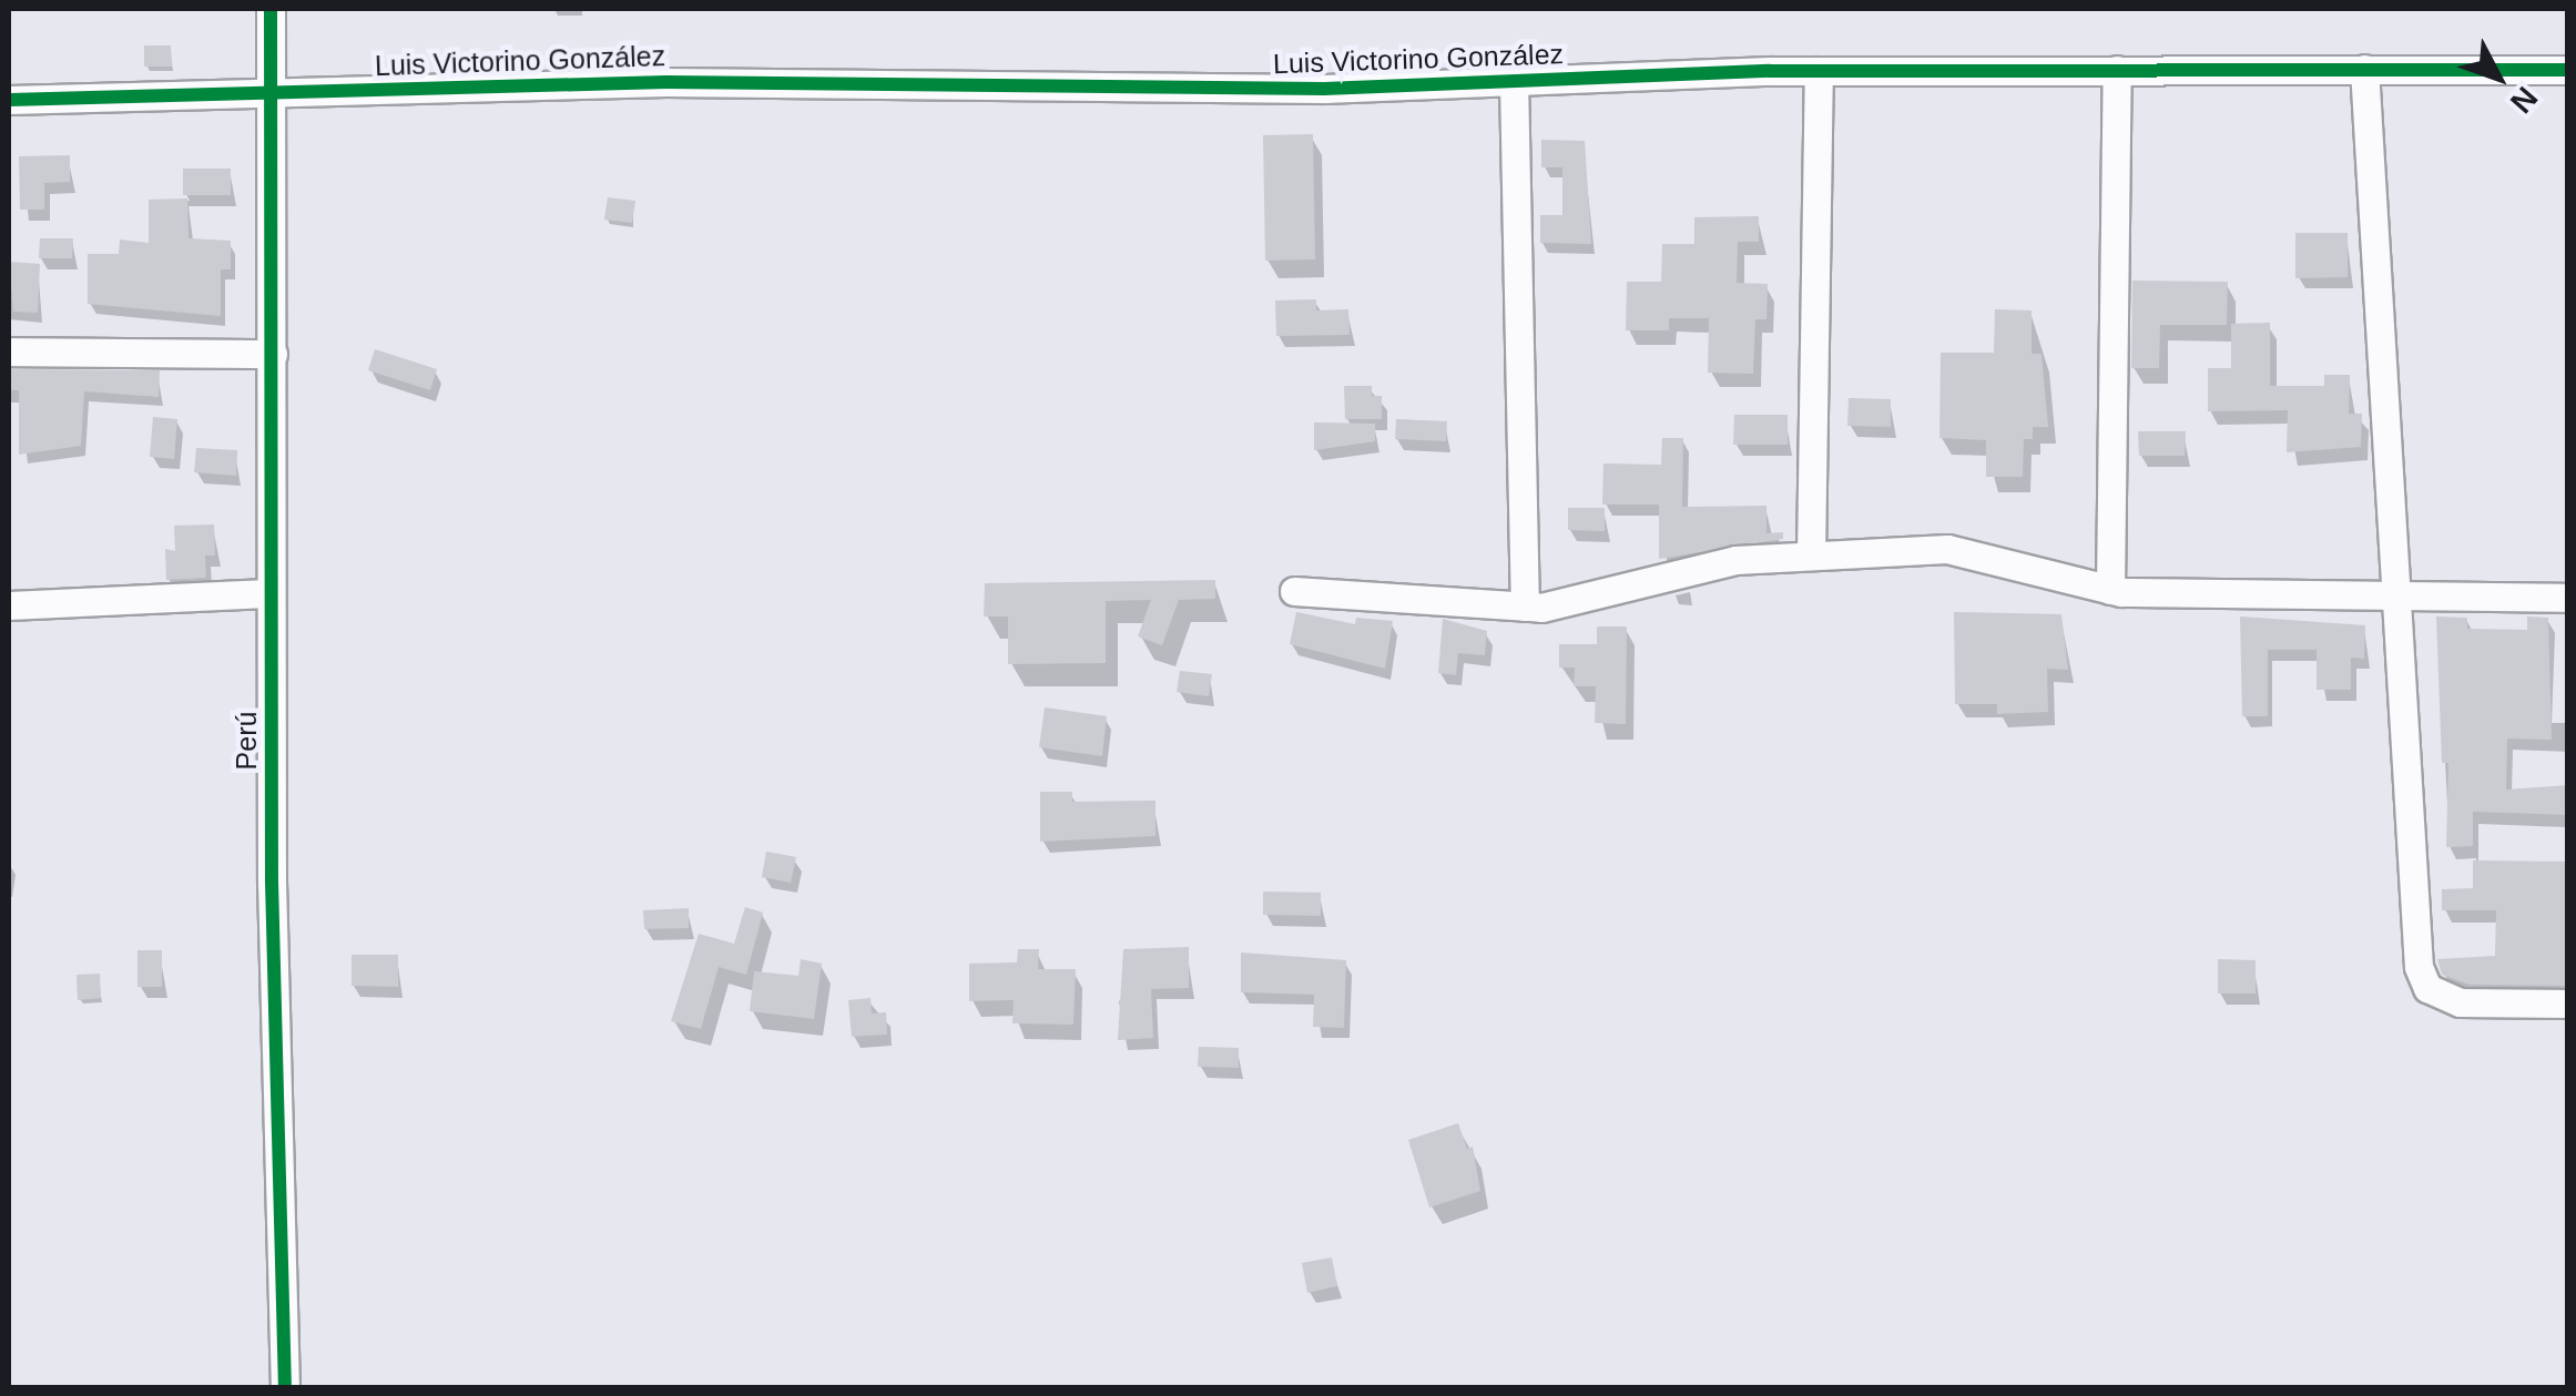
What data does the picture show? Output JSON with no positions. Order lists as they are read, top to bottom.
{
  "streets": {
    "street": ["Luis Victorino González", "Perú"]
  },
  "crossings": [
    ["Luis Victorino González", "Perú"]
  ],
  "north": "bottom right"
}
